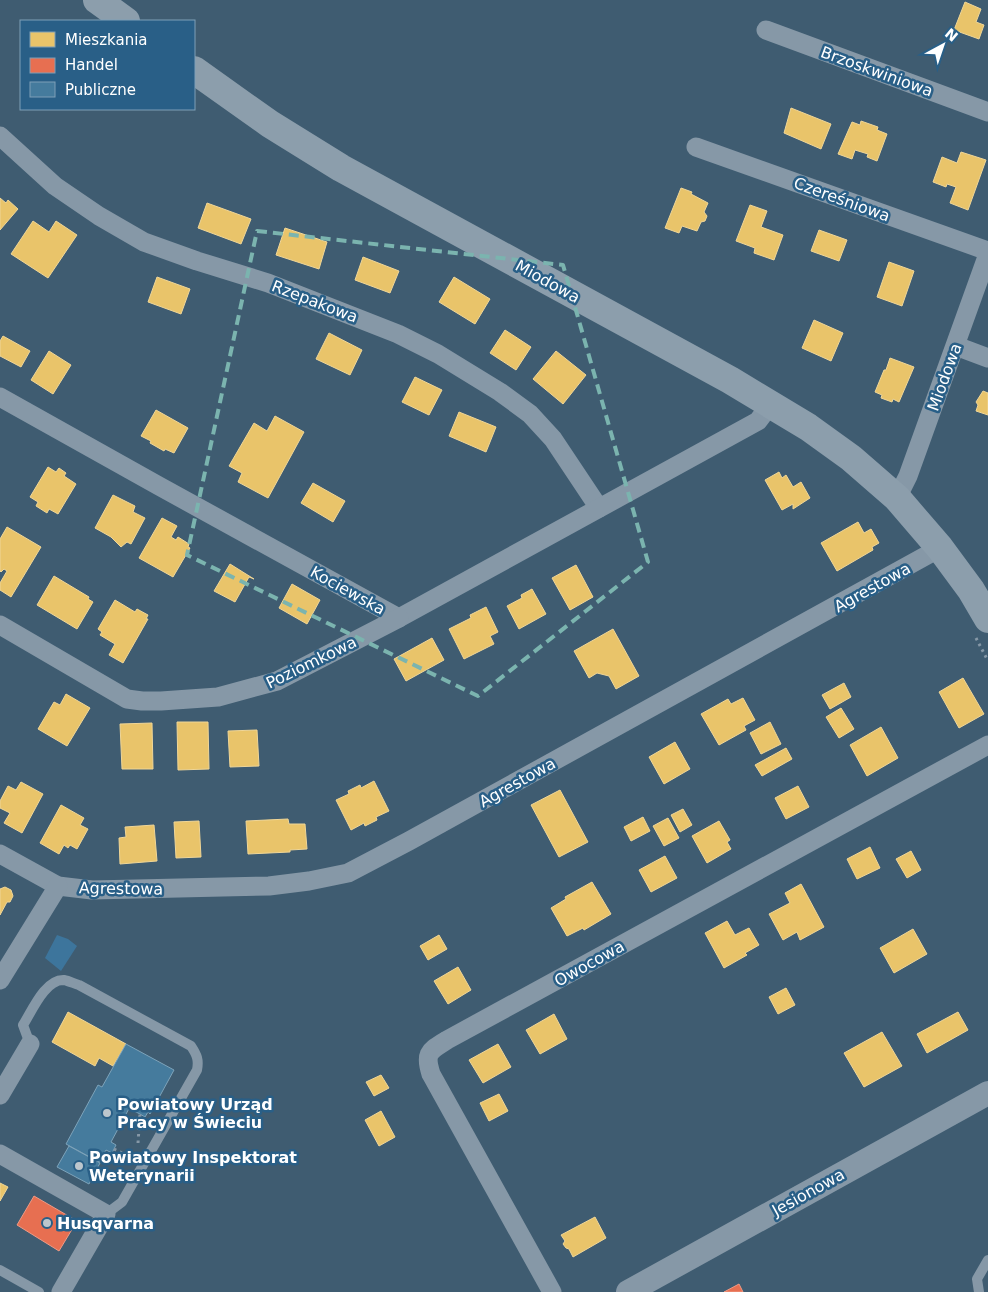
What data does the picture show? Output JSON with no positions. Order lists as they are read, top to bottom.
{
  "streets": {
    "main road": ["Miodowa"],
    "street": [
      "Brzoskwiniowa",
      "Czereśniowa",
      "Rzepakowa",
      "Agrestowa",
      "Kociewska",
      "Poziomkowa",
      "Owocowa",
      "Jesionowa"
    ]
  },
  "crossings": [
    ["Czereśniowa", "Miodowa"],
    ["Miodowa", "Agrestowa"],
    ["Miodowa", "Kociewska"],
    ["Rzepakowa", "Kociewska"],
    ["Kociewska", "Poziomkowa"]
  ],
  "places": ["Powiatowy Urząd Pracy w Świeciu", "Powiatowy Inspektorat Weterynarii", "Husqvarna"],
  "legend": ["Mieszkania", "Handel", "Publiczne"],
  "north": "top right"
}
